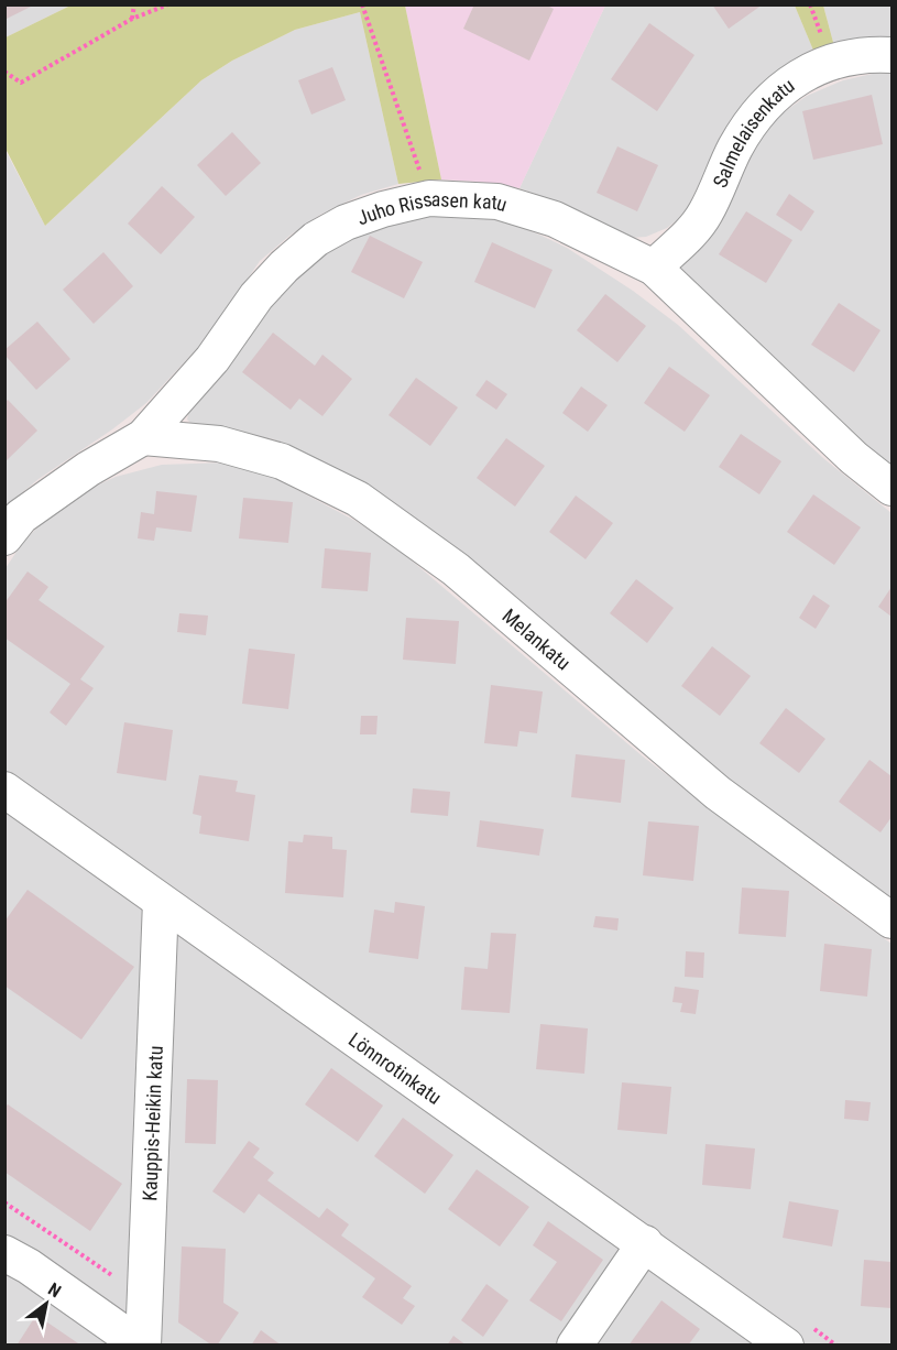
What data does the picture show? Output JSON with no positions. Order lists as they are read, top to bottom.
{
  "streets": {
    "street": [
      "Salmelaisenkatu",
      "Juho Rissasen katu",
      "Melankatu",
      "Lönnrotinkatu",
      "Kauppis-Heikin katu"
    ]
  },
  "crossings": [
    ["Salmelaisenkatu", "Juho Rissasen katu"],
    ["Juho Rissasen katu", "Melankatu"],
    ["Lönnrotinkatu", "Kauppis-Heikin katu"]
  ],
  "north": "top right"
}
